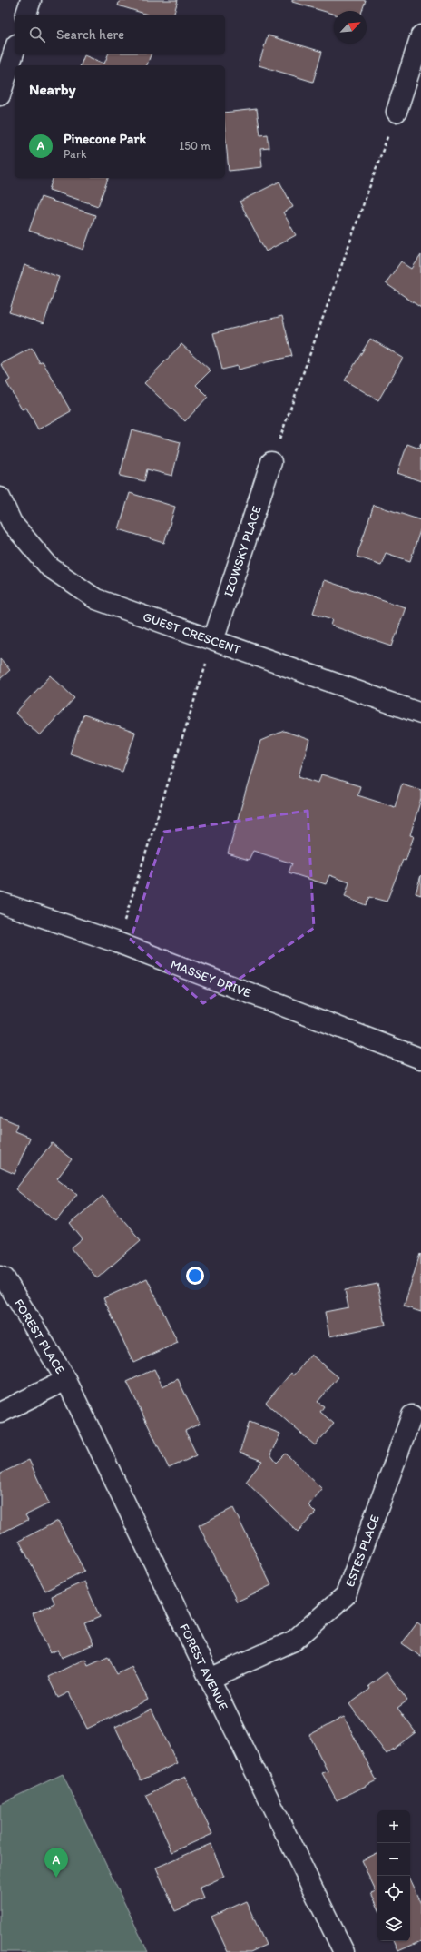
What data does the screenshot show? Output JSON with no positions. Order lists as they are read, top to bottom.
{
  "streets": {
    "street": [
      "IZOWSKY PLACE",
      "GUEST CRESCENT",
      "MASSEY DRIVE",
      "FOREST PLACE",
      "ESTES PLACE",
      "FOREST AVENUE"
    ]
  },
  "crossings": [
    ["IZOWSKY PLACE", "GUEST CRESCENT"],
    ["FOREST PLACE", "FOREST AVENUE"],
    ["ESTES PLACE", "FOREST AVENUE"]
  ],
  "north": "top right",
  "page": {
    "search": "Search here",
    "heading": "Nearby",
    "list": [
      {
        "mark": "A",
        "name": "Pinecone Park",
        "note": "Park",
        "value": "150 m"
      }
    ],
    "map_buttons": ["+", "−"],
    "pins": "A"
  }
}
